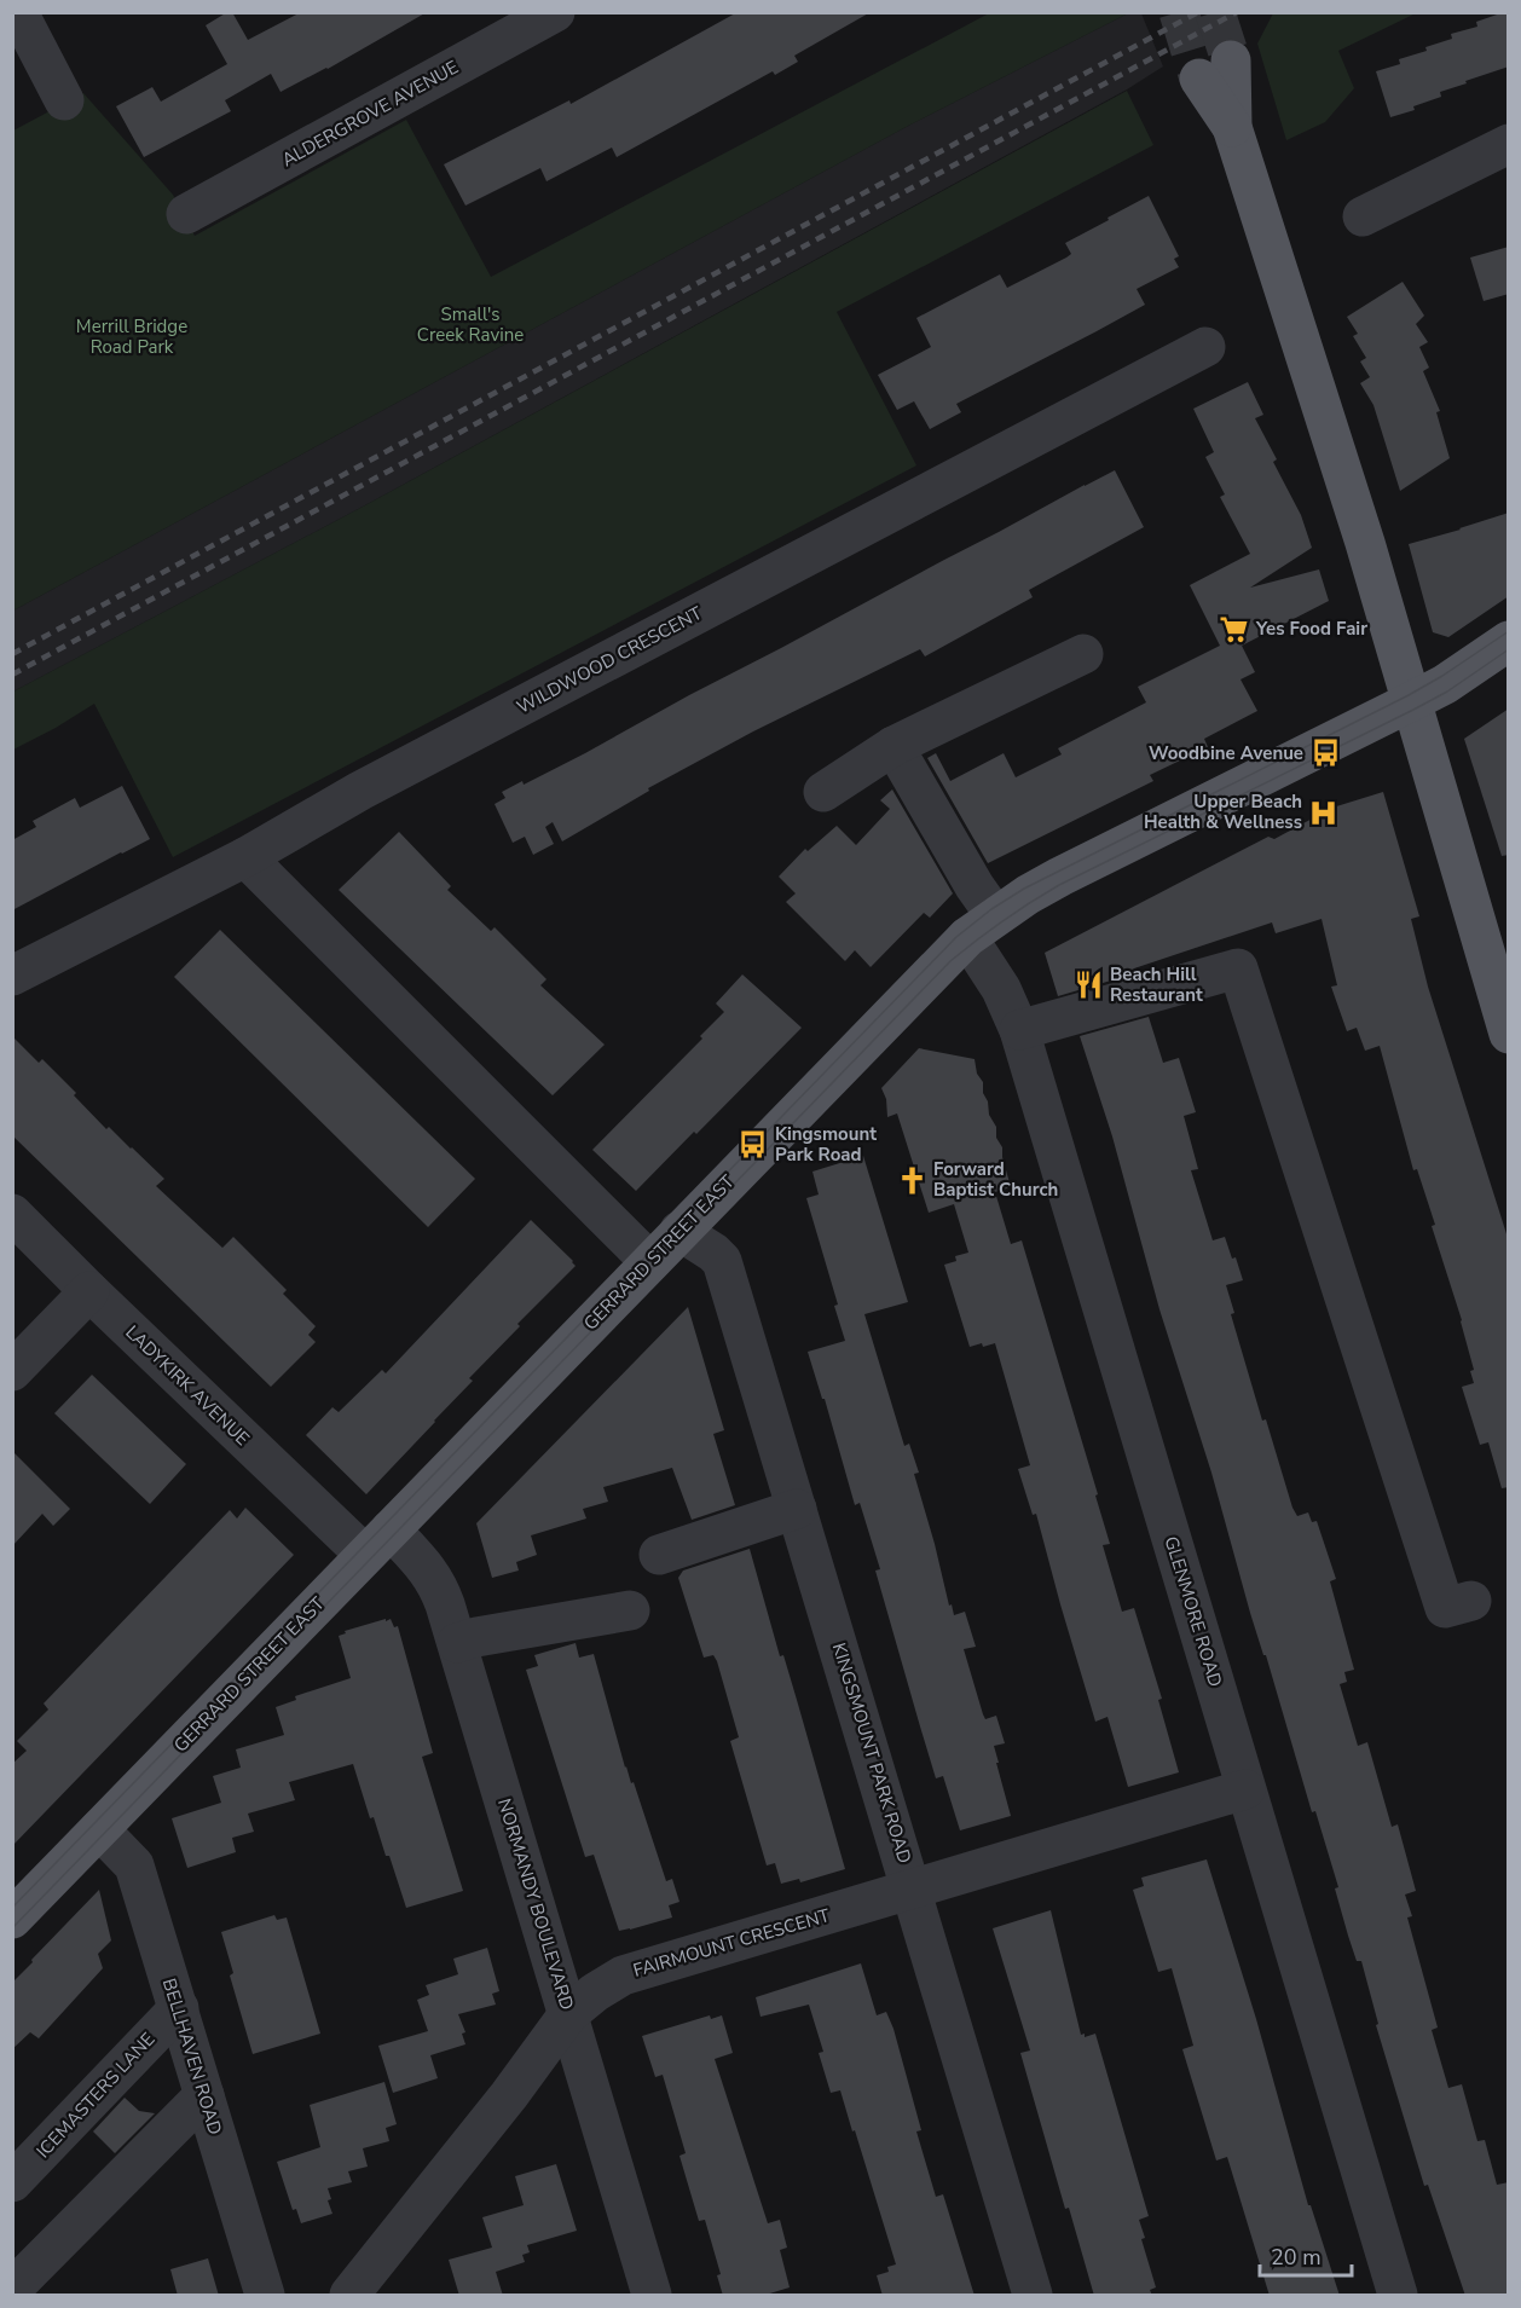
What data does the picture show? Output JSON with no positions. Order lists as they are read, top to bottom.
{
  "streets": {
    "main road": ["GERRARD STREET EAST"],
    "street": [
      "ALDERGROVE AVENUE",
      "WILDWOOD CRESCENT",
      "LADYKIRK AVENUE",
      "GLENMORE ROAD",
      "KINGSMOUNT PARK ROAD",
      "NORMANDY BOULEVARD",
      "FAIRMOUNT CRESCENT",
      "BELLHAVEN ROAD",
      "ICEMASTERS LANE"
    ]
  },
  "crossings": [
    ["GERRARD STREET EAST", "LADYKIRK AVENUE"],
    ["GERRARD STREET EAST", "GLENMORE ROAD"],
    ["GERRARD STREET EAST", "KINGSMOUNT PARK ROAD"],
    ["GERRARD STREET EAST", "NORMANDY BOULEVARD"],
    ["GERRARD STREET EAST", "BELLHAVEN ROAD"],
    ["LADYKIRK AVENUE", "NORMANDY BOULEVARD"],
    ["GLENMORE ROAD", "FAIRMOUNT CRESCENT"],
    ["KINGSMOUNT PARK ROAD", "FAIRMOUNT CRESCENT"],
    ["NORMANDY BOULEVARD", "FAIRMOUNT CRESCENT"],
    ["BELLHAVEN ROAD", "ICEMASTERS LANE"]
  ],
  "parks": ["Small's Creek Ravine", "Merrill Bridge Road Park"],
  "places": {
    "supermarket": ["Yes Food Fair"],
    "bus stop": ["Woodbine Avenue", "Kingsmount Park Road"],
    "hospital": ["Upper Beach Health & Wellness"],
    "restaurant": ["Beach Hill Restaurant"],
    "church": ["Forward Baptist Church"]
  },
  "scale_bar": "20 m"
}
